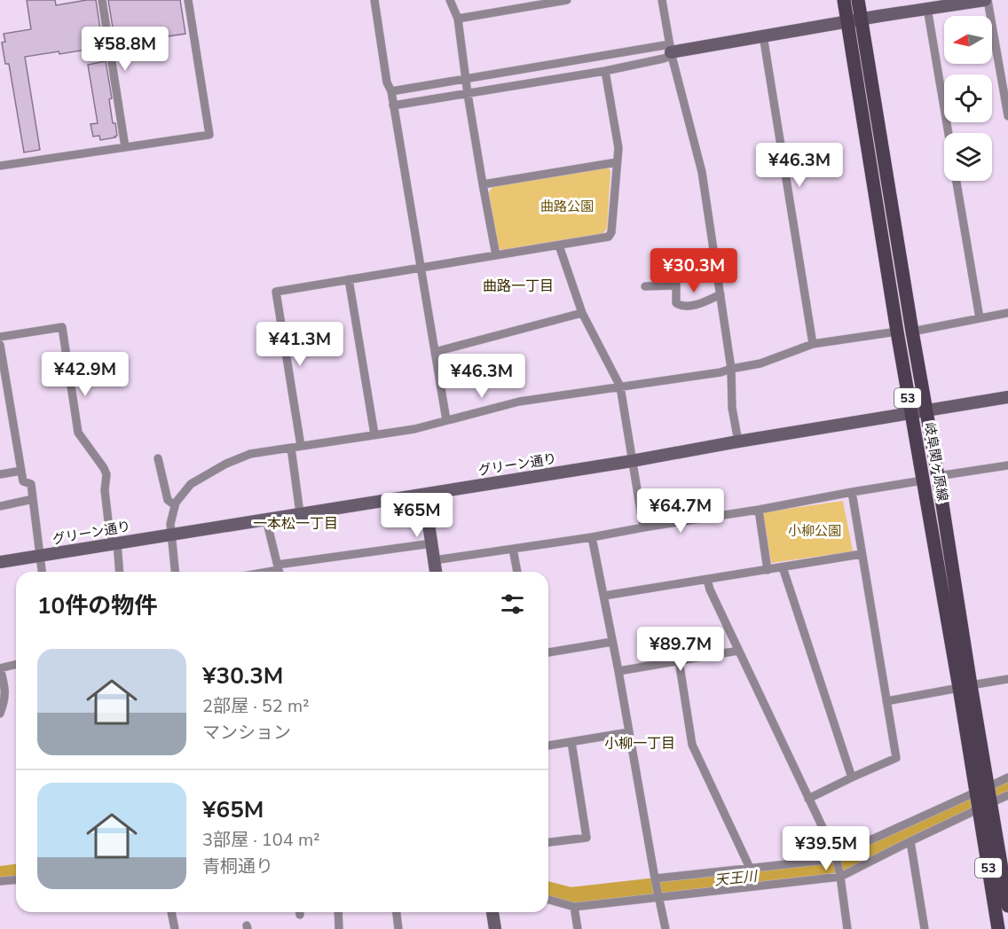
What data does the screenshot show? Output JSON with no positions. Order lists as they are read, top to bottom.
{
  "streets": {
    "main road": ["53", "岐阜関ヶ原線"],
    "street": ["グリーン通り"]
  },
  "crossings": [
    ["岐阜関ヶ原線", "グリーン通り"]
  ],
  "districts": ["曲路一丁目", "一本松一丁目", "小柳一丁目"],
  "water": ["天王川"],
  "parks": ["曲路公園", "小柳公園"],
  "north": "left",
  "page": {
    "price": [
      "¥58.8M",
      "¥46.3M",
      "¥30.3M",
      "¥41.3M",
      "¥42.9M",
      "¥46.3M",
      "¥64.7M",
      "¥65M",
      "¥89.7M",
      "¥39.5M"
    ],
    "heading": "10件の物件",
    "list": [
      {
        "name": "¥30.3M",
        "note": "2部屋 · 52 m² · マンション"
      },
      {
        "name": "¥65M",
        "note": "3部屋 · 104 m² · 青桐通り"
      }
    ]
  }
}
